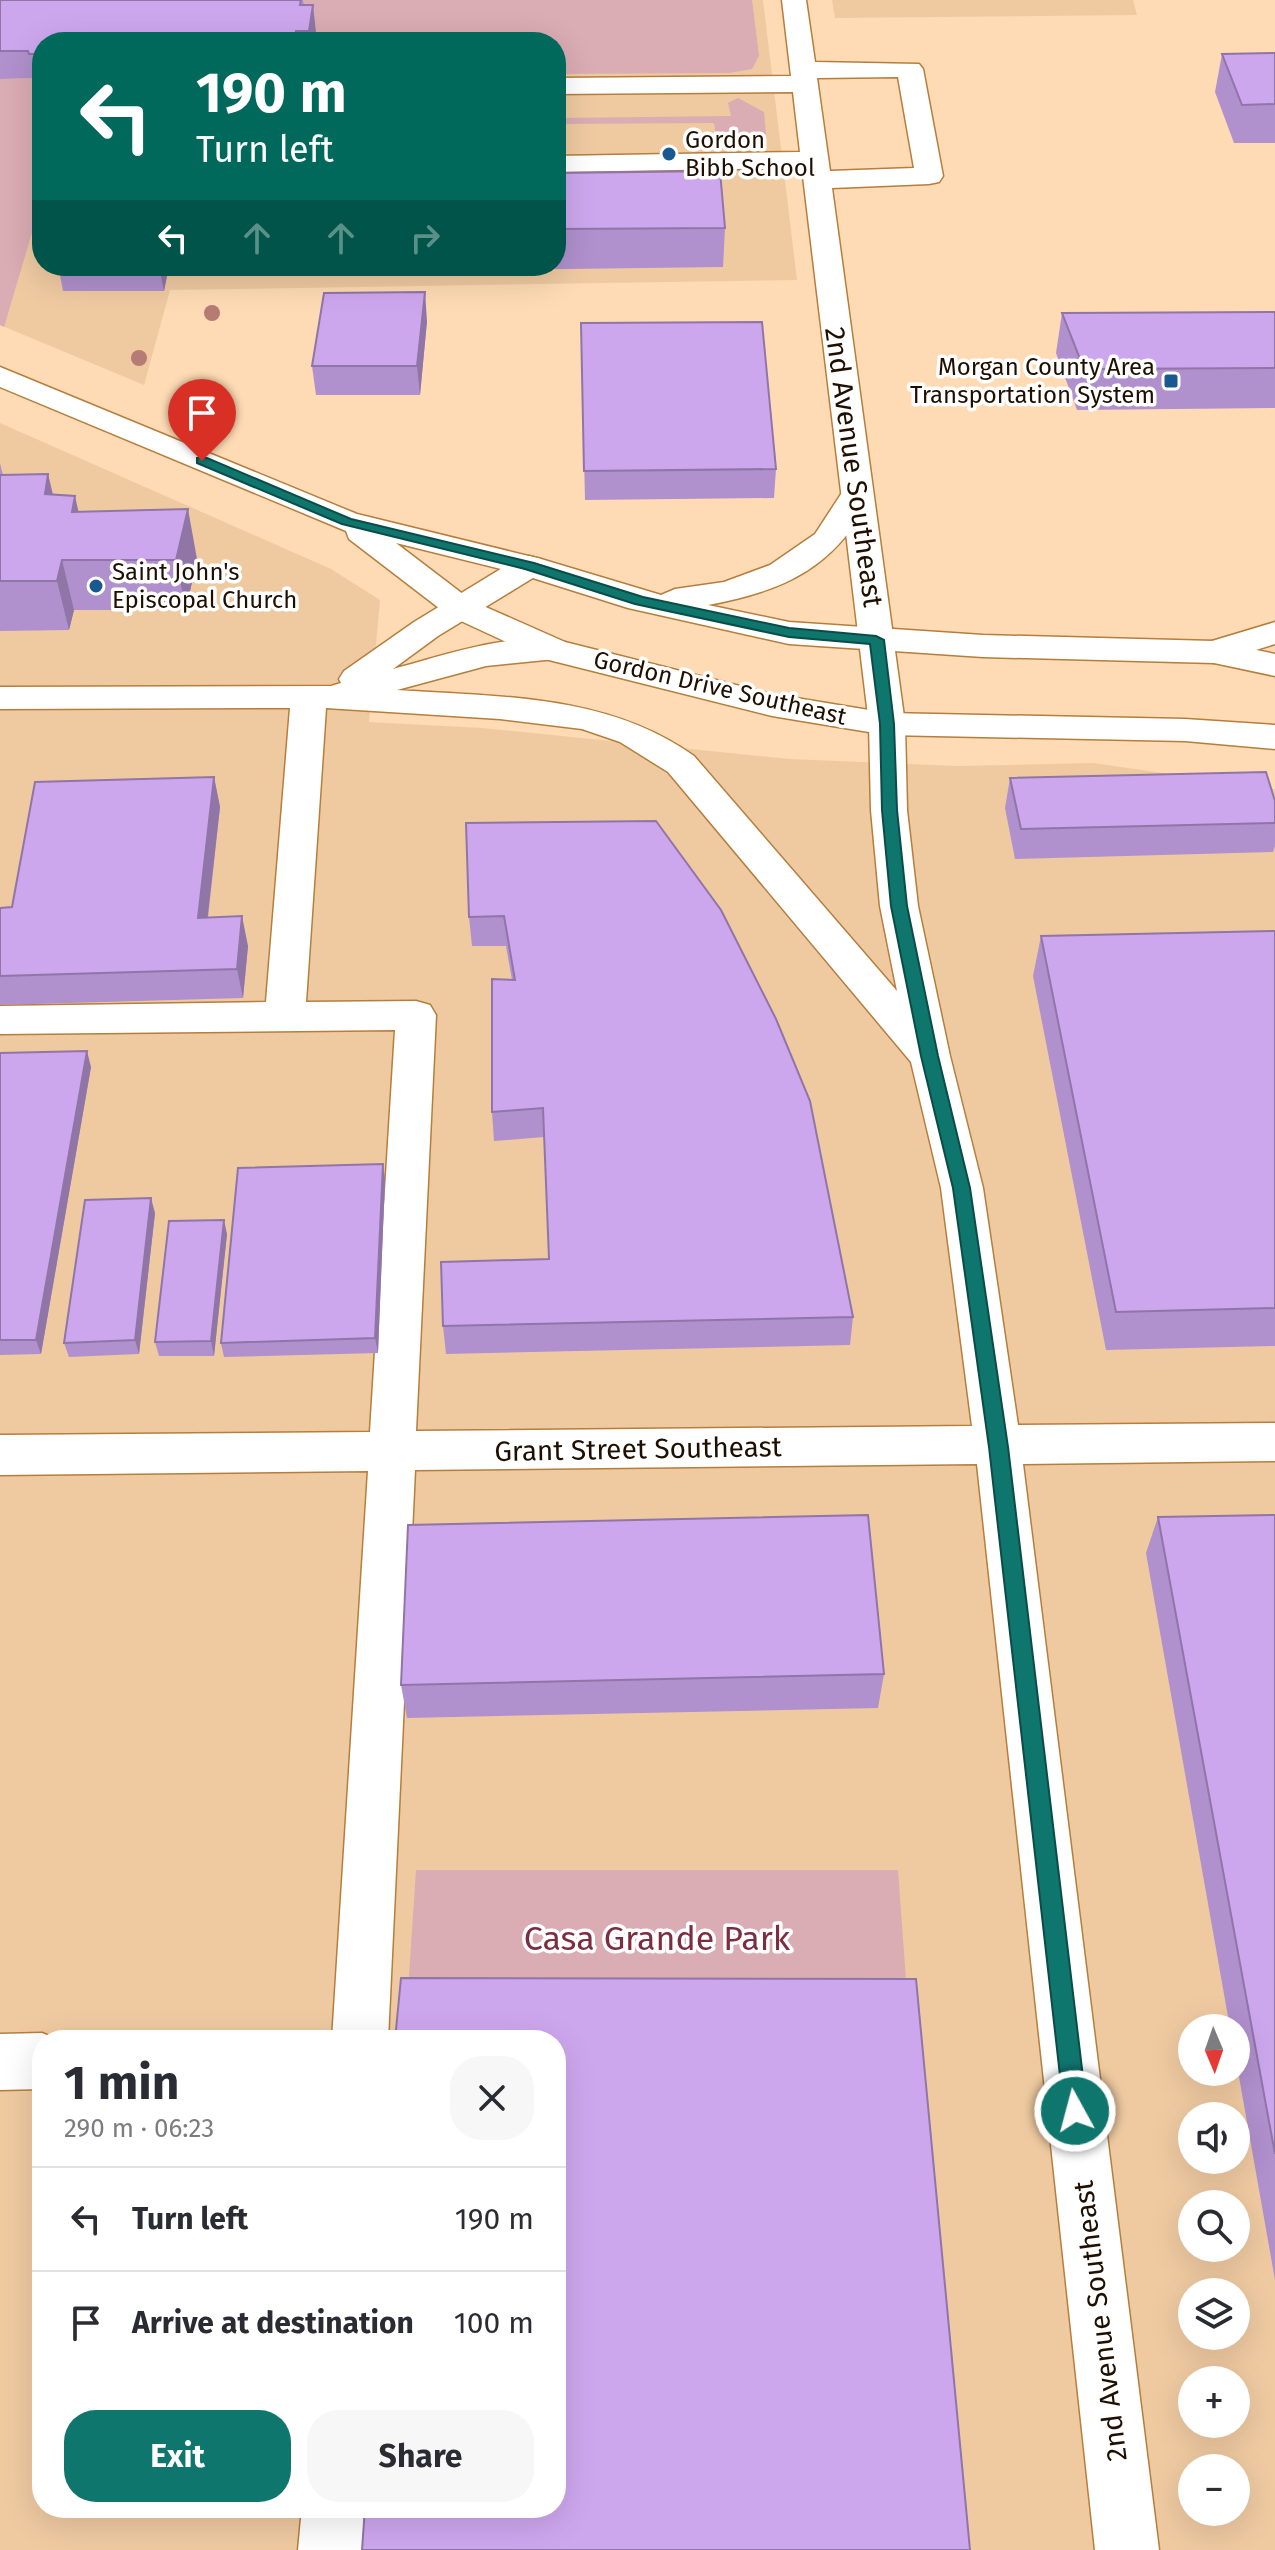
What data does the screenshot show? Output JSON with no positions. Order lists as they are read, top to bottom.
{
  "streets": {
    "street": ["2nd Avenue Southeast", "Gordon Drive Southeast", "Grant Street Southeast"]
  },
  "crossings": [
    ["2nd Avenue Southeast", "Gordon Drive Southeast"],
    ["2nd Avenue Southeast", "Grant Street Southeast"]
  ],
  "parks": ["Casa Grande Park"],
  "places": {
    "other": ["Gordon Bibb School", "Saint John's Episcopal Church"],
    "transit": ["Morgan County Area Transportation System"]
  },
  "north": "bottom",
  "page": {
    "turn": ["190 m", "Turn left"],
    "map_buttons": ["+", "−"],
    "heading": ["1 min", "290 m · 06:23"],
    "list": [
      {
        "name": "Turn left",
        "value": "190 m"
      },
      {
        "name": "Arrive at destination",
        "value": "100 m"
      }
    ],
    "buttons": ["Exit", "Share"]
  }
}
